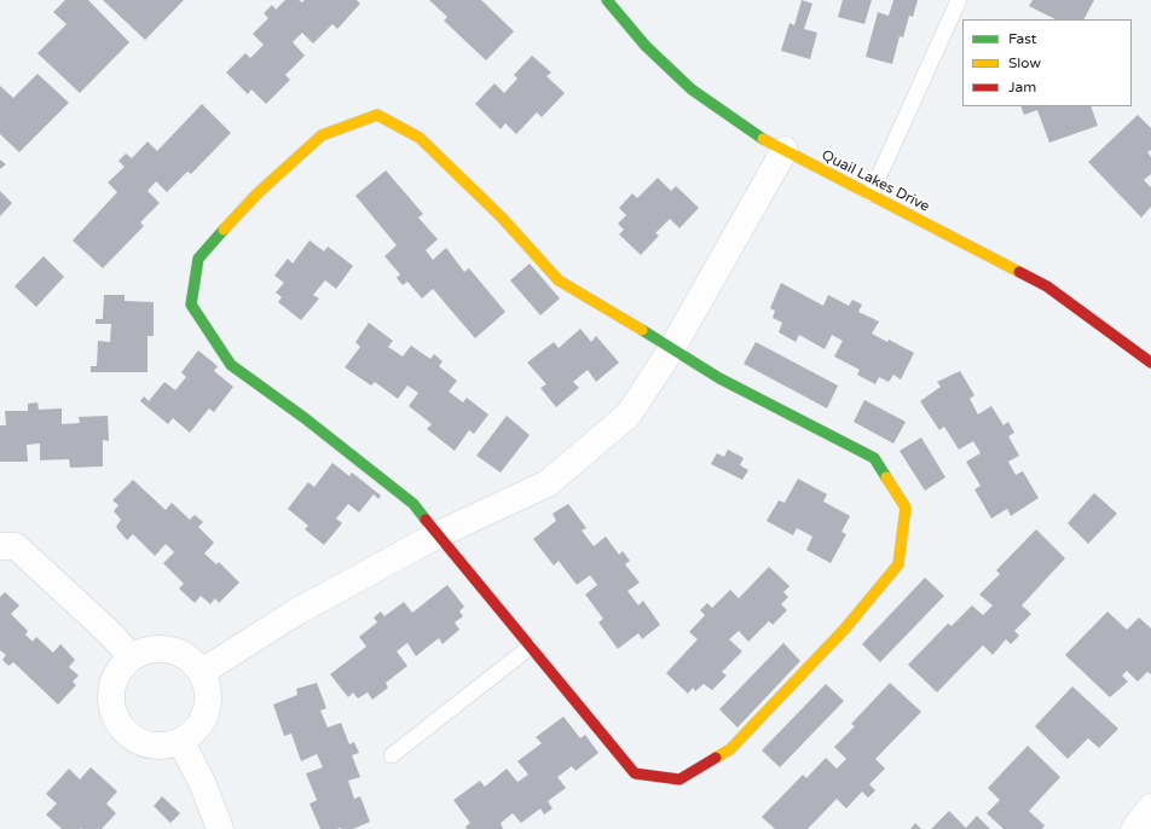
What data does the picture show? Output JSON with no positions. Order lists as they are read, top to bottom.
{
  "streets": {
    "street": ["Quail Lakes Drive"]
  },
  "legend": ["Fast", "Slow", "Jam"]
}
